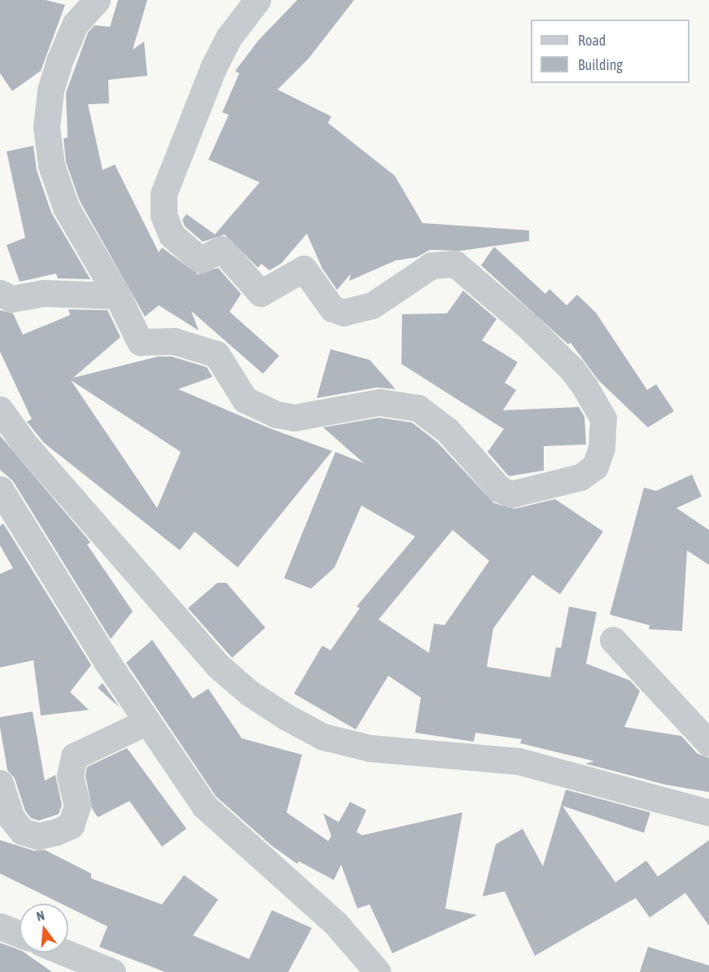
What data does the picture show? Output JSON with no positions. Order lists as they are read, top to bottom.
{
  "legend": ["Road", "Building"],
  "north": "top"
}
